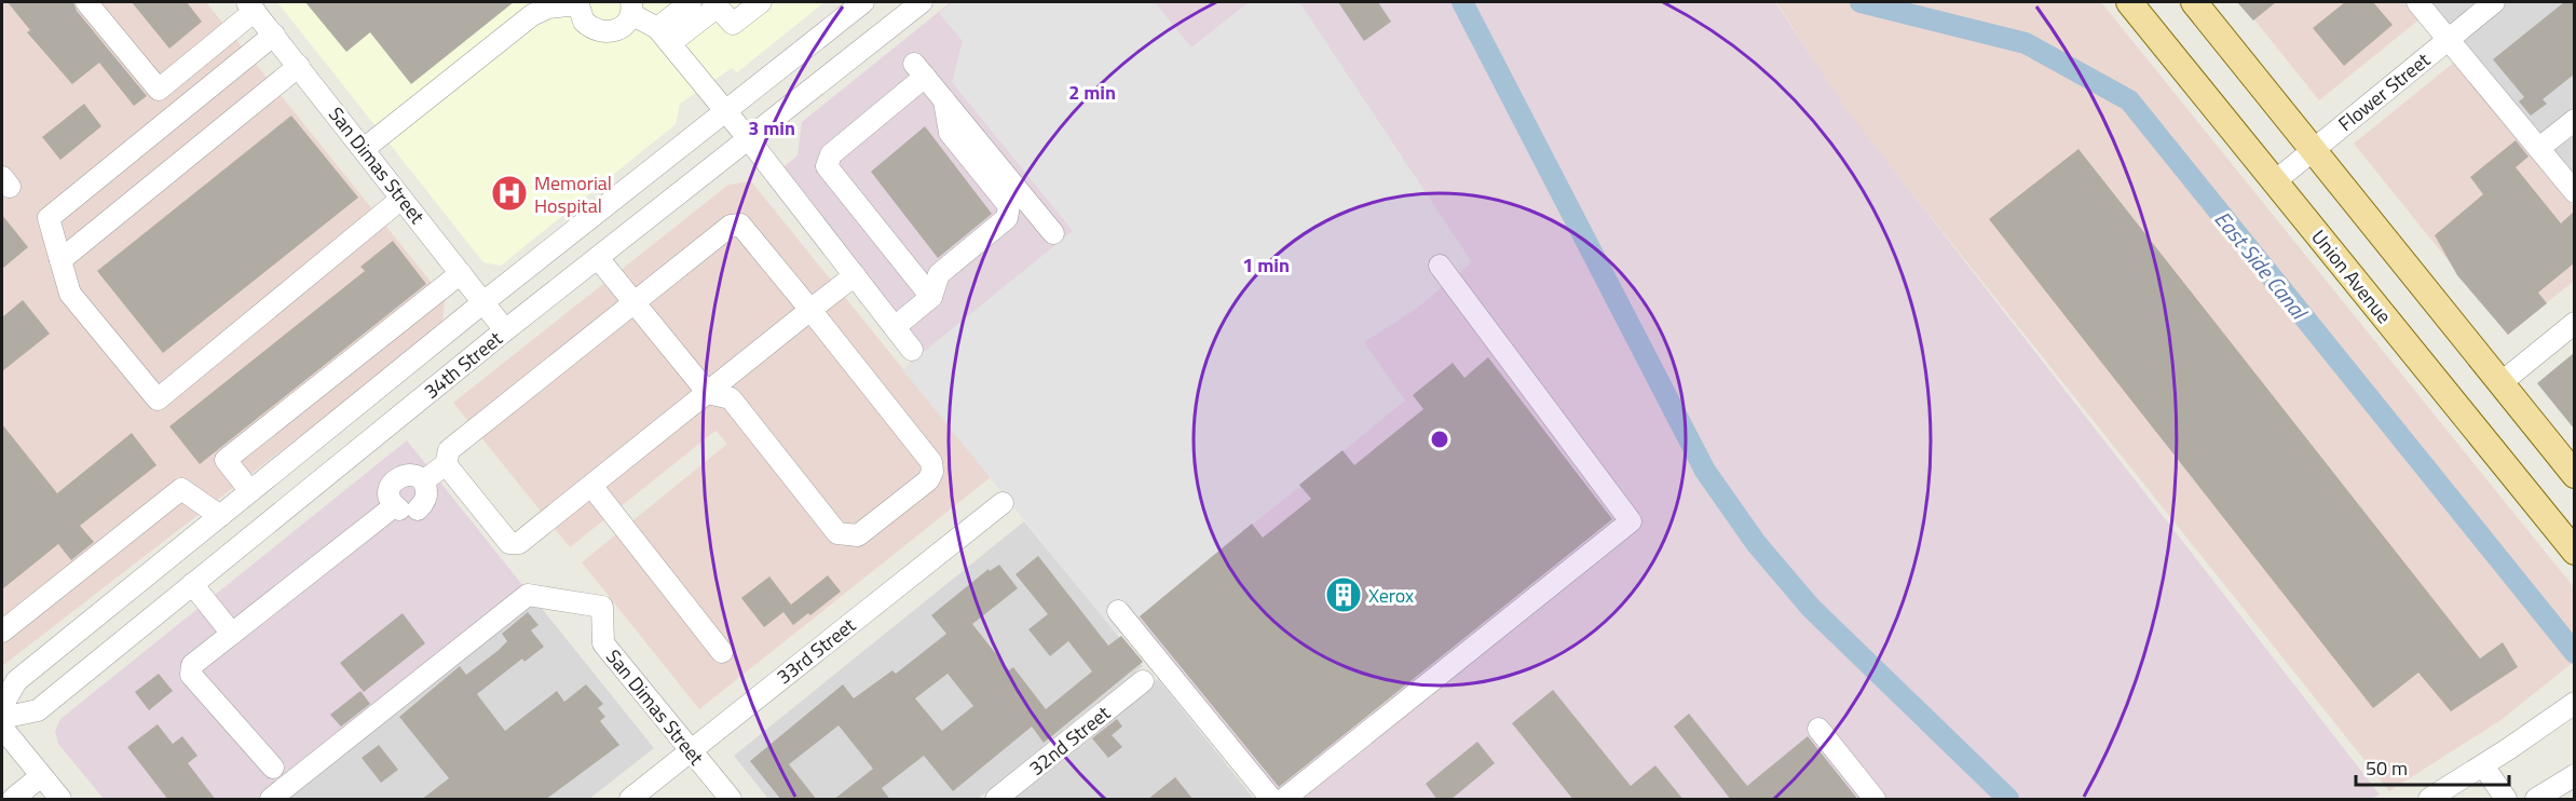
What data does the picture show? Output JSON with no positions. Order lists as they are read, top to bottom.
{
  "streets": {
    "main road": ["Union Avenue"],
    "street": [
      "Flower Street",
      "San Dimas Street",
      "34th Street",
      "33rd Street",
      "32nd Street"
    ]
  },
  "crossings": [
    ["Flower Street", "Union Avenue"],
    ["San Dimas Street", "34th Street"],
    ["San Dimas Street", "33rd Street"]
  ],
  "water": ["East Side Canal"],
  "places": {
    "hospital": ["Memorial Hospital"],
    "building": ["Xerox"]
  },
  "scale_bar": "50 m",
  "rings": ["2 min", "3 min", "1 min"]
}
